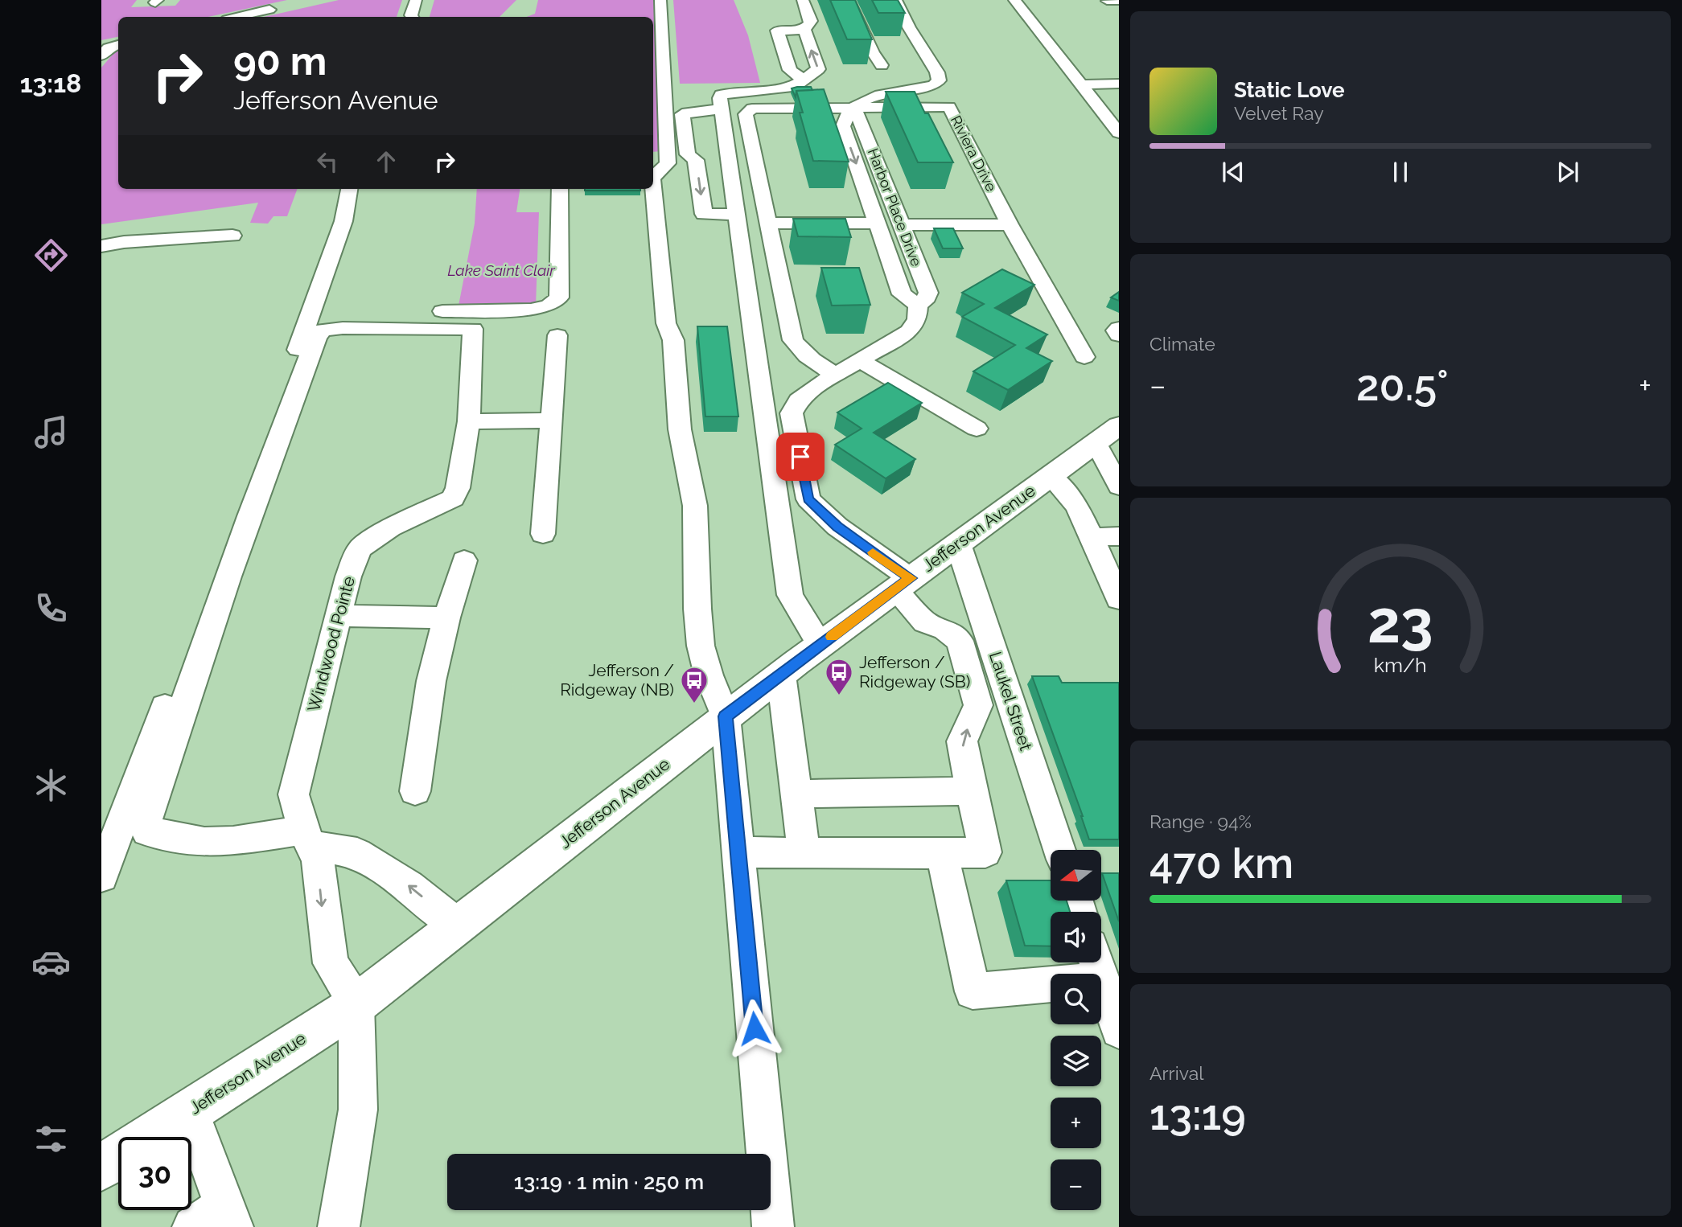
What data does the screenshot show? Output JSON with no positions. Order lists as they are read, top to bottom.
{
  "streets": {
    "main road": ["Jefferson Avenue"],
    "street": [
      "Riviera Drive",
      "Harbor Place Drive",
      "Windwood Pointe",
      "Laukel Street"
    ]
  },
  "crossings": [
    ["Riviera Drive", "Harbor Place Drive"],
    ["Jefferson Avenue", "Windwood Pointe"],
    ["Jefferson Avenue", "Laukel Street"]
  ],
  "water": ["Lake Saint Clair"],
  "places": {
    "bus stop": ["Jefferson / Ridgeway (SB)", "Jefferson / Ridgeway (NB)"]
  },
  "north": "left",
  "page": {
    "tabs": "13:18",
    "turn": ["90 m", "Jefferson Avenue"],
    "song": ["Static Love", "Velvet Ray"],
    "tile": [
      "Climate",
      ["Range · 94%", "470 km"],
      ["Arrival", "13:19"]
    ],
    "heat": ["−", "20.5°", "+"],
    "map_buttons": ["+", "−"],
    "limit": "30",
    "trip": "13:19 · 1 min · 250 m",
    "gauge": ["23", "km/h"]
  }
}
